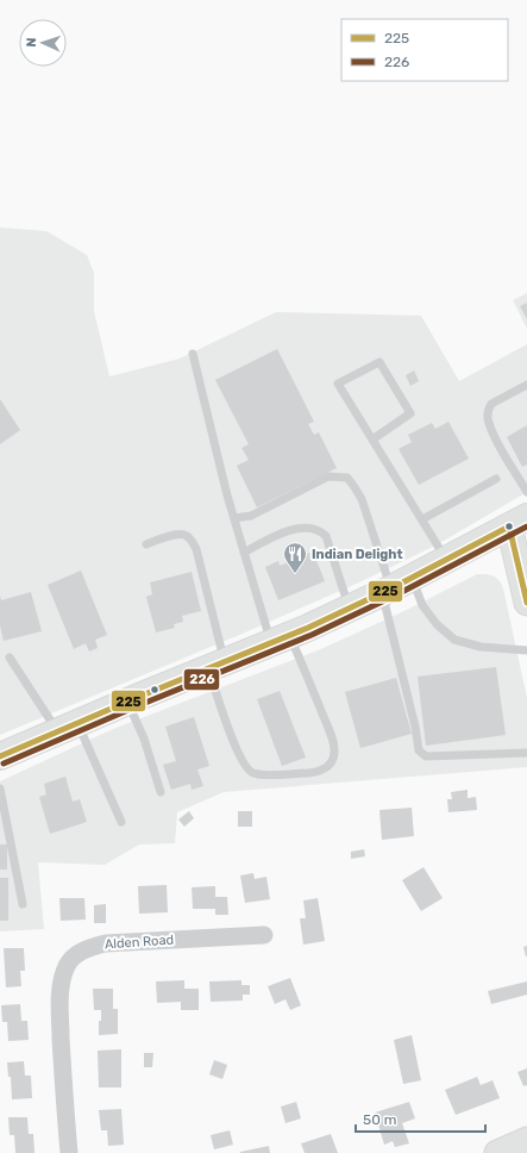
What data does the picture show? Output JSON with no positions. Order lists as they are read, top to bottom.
{
  "streets": {
    "street": ["Alden Road"]
  },
  "places": {
    "restaurant": ["Indian Delight"]
  },
  "lines": ["transit line 225", "transit line 226"],
  "legend": ["225", "226"],
  "scale_bar": "50 m",
  "north": "left"
}
